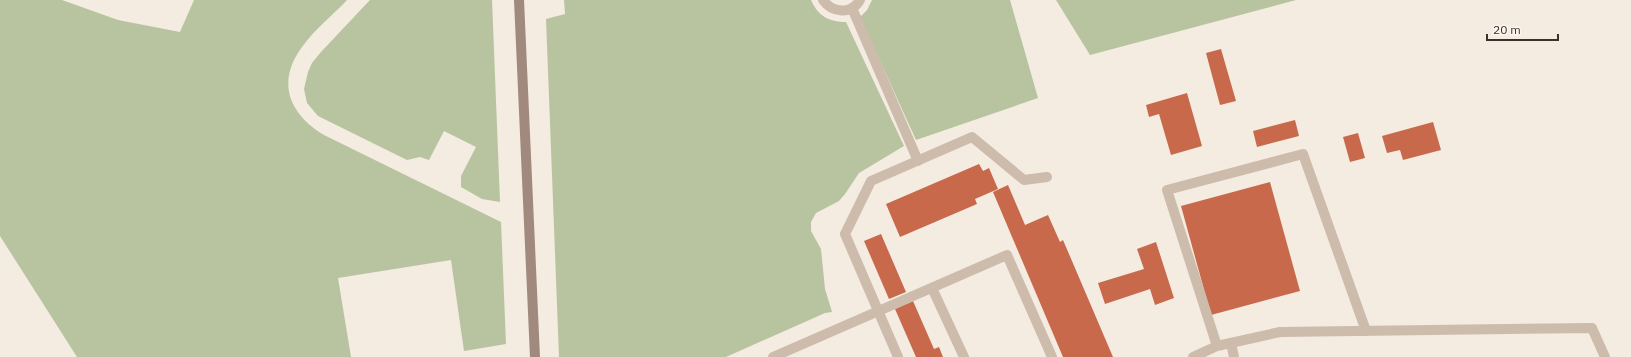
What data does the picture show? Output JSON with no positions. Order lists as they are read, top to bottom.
{
  "scale_bar": "20 m"
}
